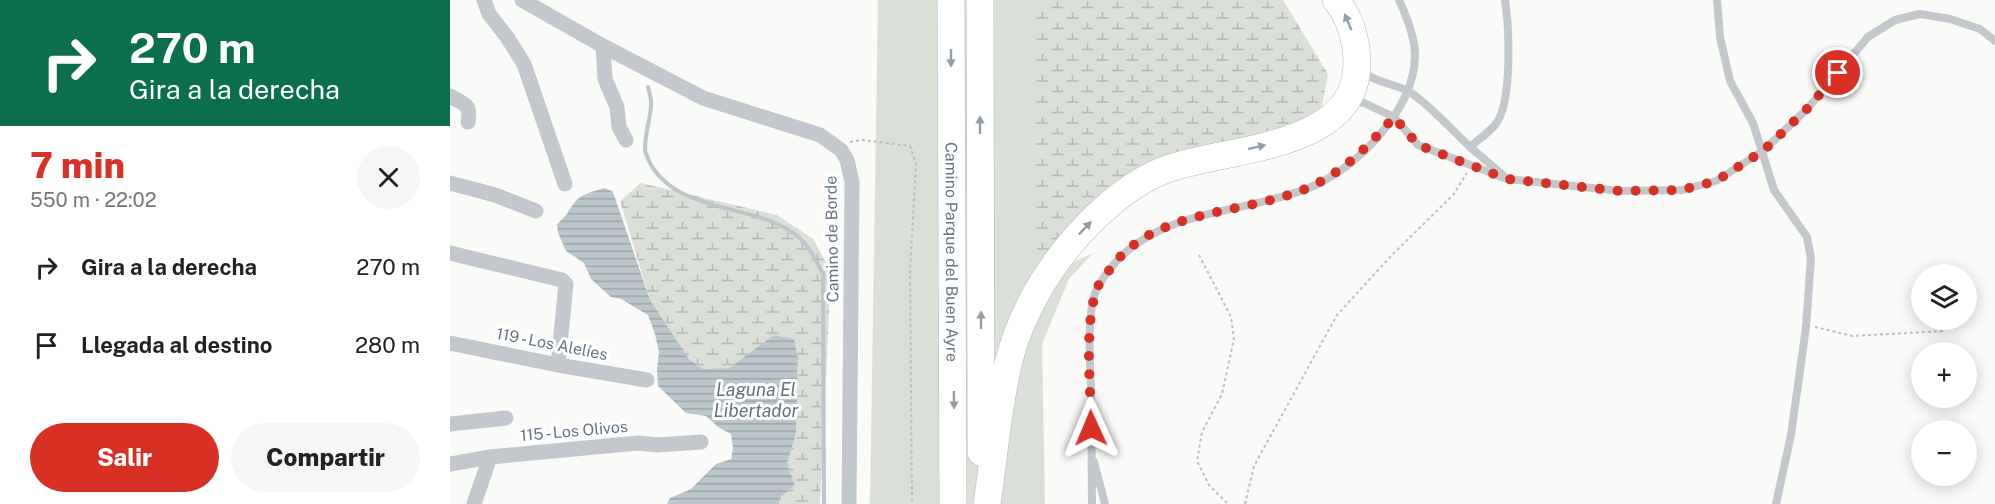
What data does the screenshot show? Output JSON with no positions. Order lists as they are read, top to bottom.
{
  "streets": {
    "highway": ["Camino Parque del Buen Ayre"],
    "street": ["Camino de Borde", "119 - Los Alelíes", "115 - Los Olivos"]
  },
  "water": ["Laguna El Libertador"],
  "page": {
    "turn": ["270 m", "Gira a la derecha"],
    "heading": ["7 min", "550 m · 22:02"],
    "list": [
      {
        "name": "Gira a la derecha",
        "value": "270 m"
      },
      {
        "name": "Llegada al destino",
        "value": "280 m"
      }
    ],
    "map_buttons": ["+", "−"],
    "buttons": ["Salir", "Compartir"]
  }
}
